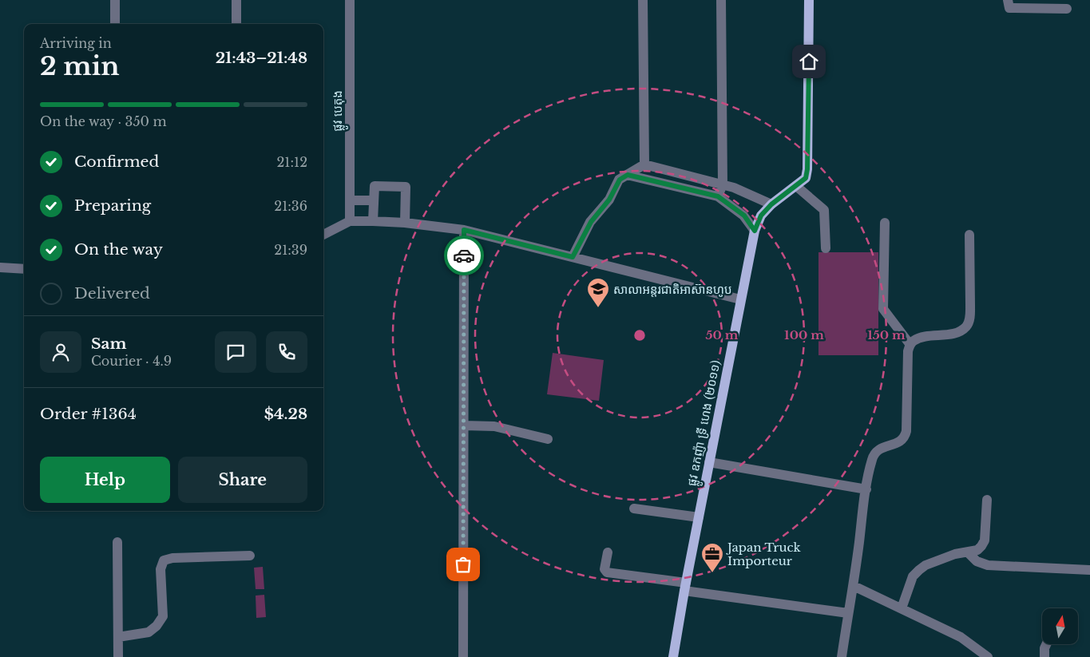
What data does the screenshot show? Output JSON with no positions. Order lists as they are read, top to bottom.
{
  "streets": {
    "main road": ["ផ្លូវ ឧកញ៉ា ទ្រី ហេង (២០១១)"],
    "street": ["ផ្លូវ បេតុង"]
  },
  "places": {
    "school or university": ["សាលាអន្ដរជាតិអាស៊ានហូប"],
    "office": ["Japan Truck Importeur"]
  },
  "north": "top",
  "page": {
    "heading": ["2 min", "Arriving in", "21:43–21:48"],
    "panel": [
      "Sam",
      "Courier · 4.9",
      "Order #1364",
      "$4.28"
    ],
    "bar": "On the way · 350 m",
    "list": [
      ["Confirmed", "21:12"],
      ["Preparing", "21:36"],
      ["On the way", "21:39"],
      "Delivered"
    ],
    "buttons": ["Help", "Share"]
  },
  "rings": ["50 m", "100 m", "150 m"]
}
